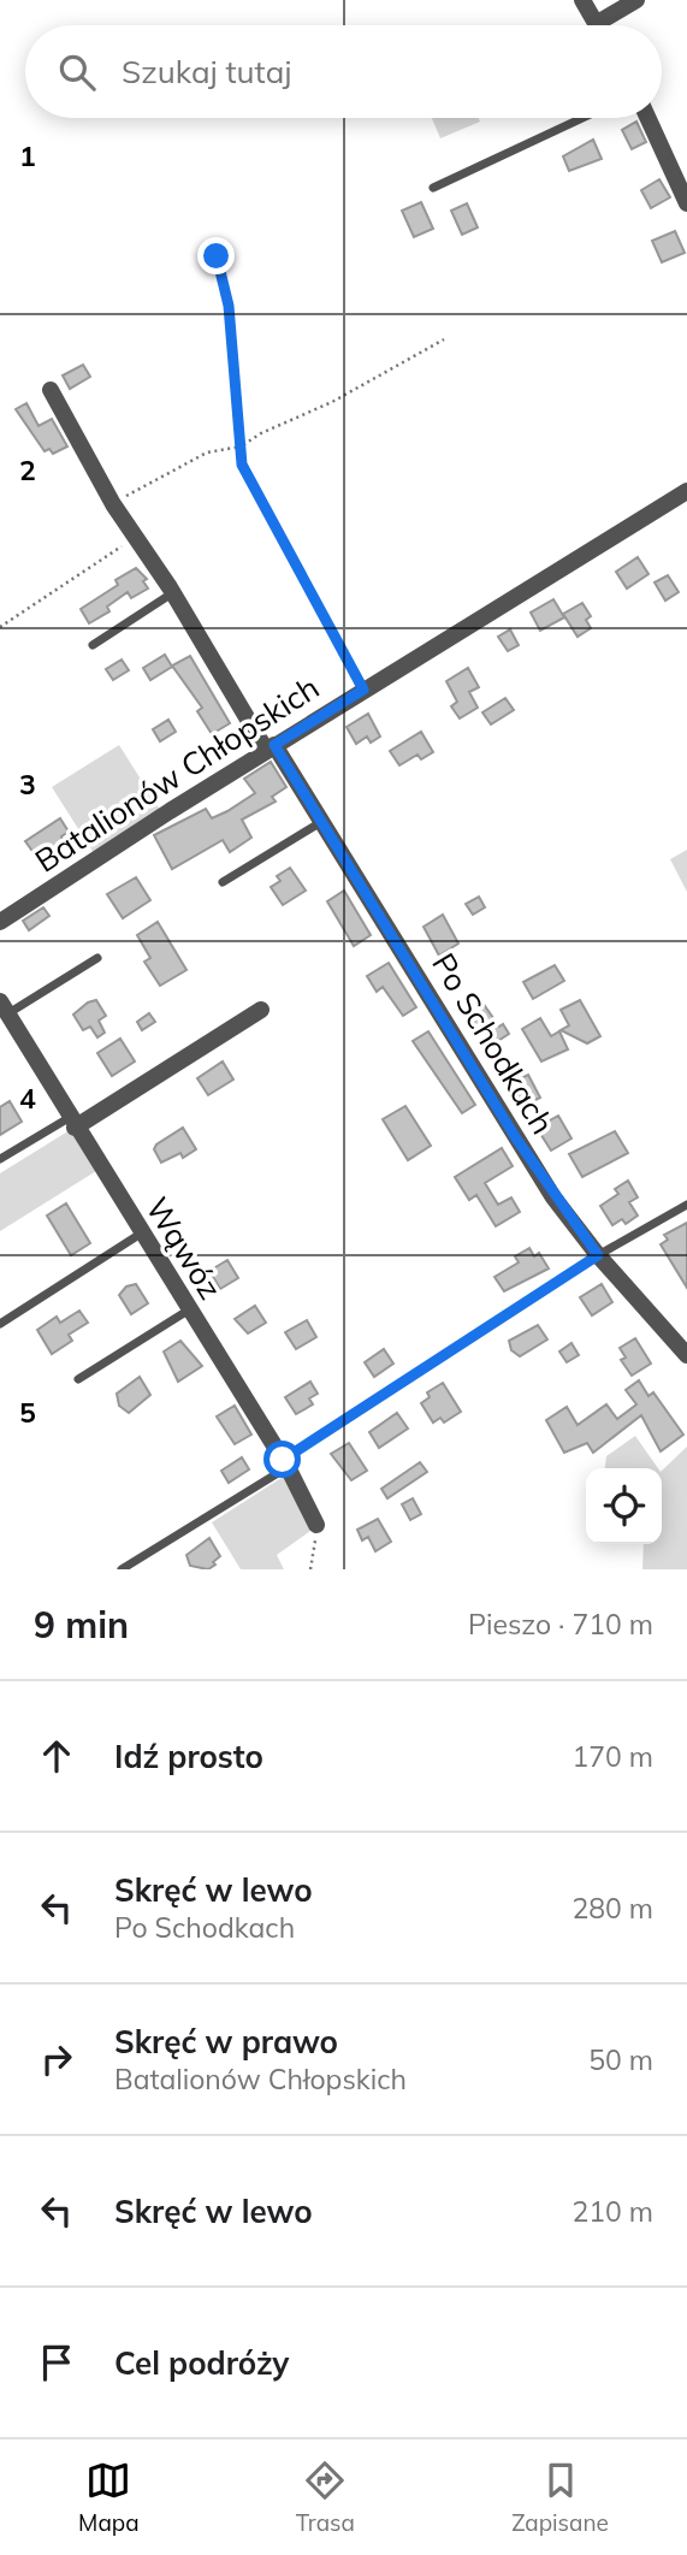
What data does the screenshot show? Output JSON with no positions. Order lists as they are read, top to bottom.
{
  "streets": {
    "street": ["Batalionów Chłopskich", "Po Schodkach", "Wąwóz"]
  },
  "crossings": [
    ["Batalionów Chłopskich", "Po Schodkach"]
  ],
  "page": {
    "search": "Szukaj tutaj",
    "heading": ["9 min", "Pieszo · 710 m"],
    "list": [
      ["Idź prosto", "170 m"],
      ["Skręć w lewo", "Po Schodkach", "280 m"],
      ["Skręć w prawo", "Batalionów Chłopskich", "50 m"],
      ["Skręć w lewo", "210 m"],
      "Cel podróży"
    ],
    "nav": ["Mapa", "Trasa", "Zapisane"]
  },
  "grid": {
    "rows": [
      "1",
      "2",
      "3",
      "4",
      "5"
    ]
  }
}
